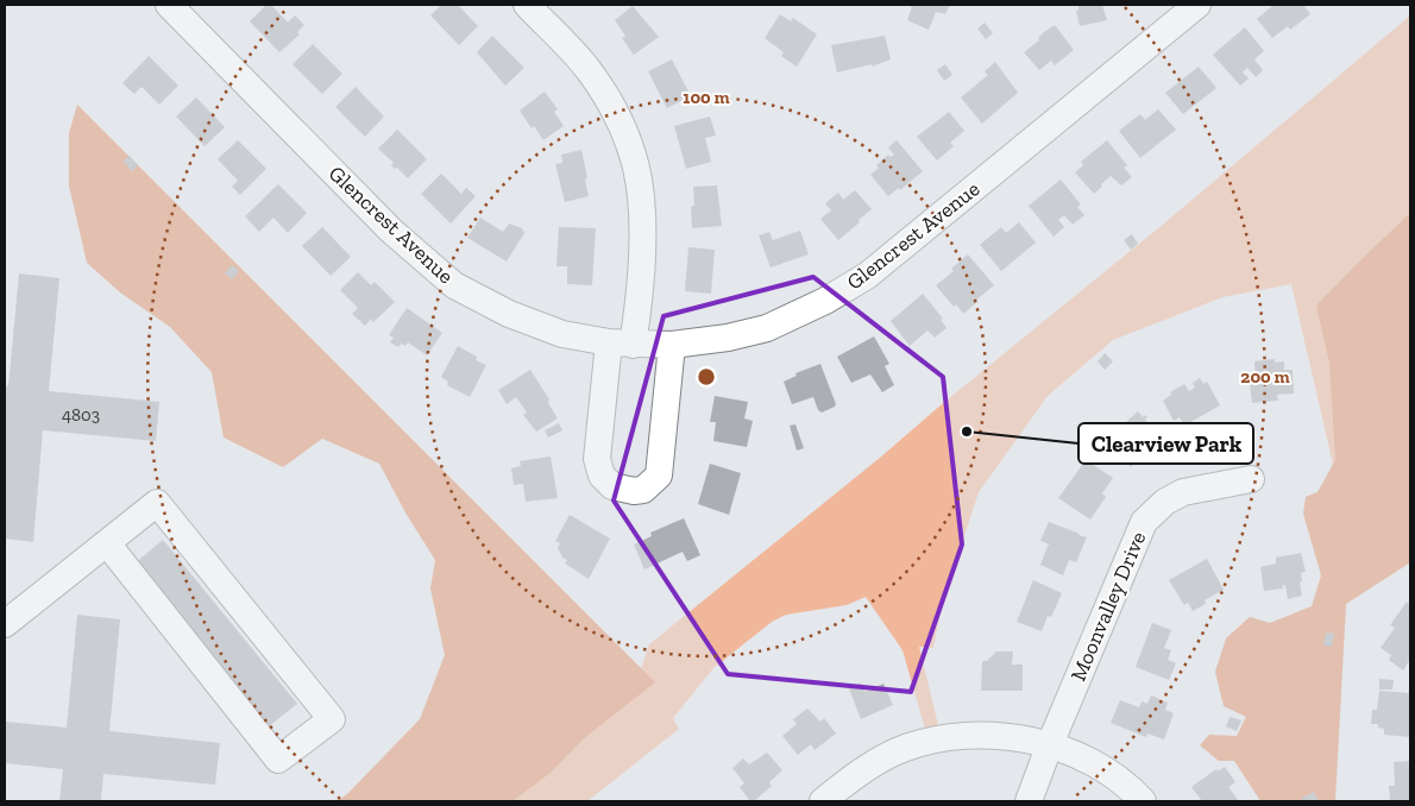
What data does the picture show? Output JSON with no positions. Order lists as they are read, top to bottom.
{
  "streets": {
    "street": ["Glencrest Avenue", "Moonvalley Drive"]
  },
  "places": ["Clearview Park"],
  "house_numbers": ["4803"],
  "rings": ["100 m", "200 m"]
}
